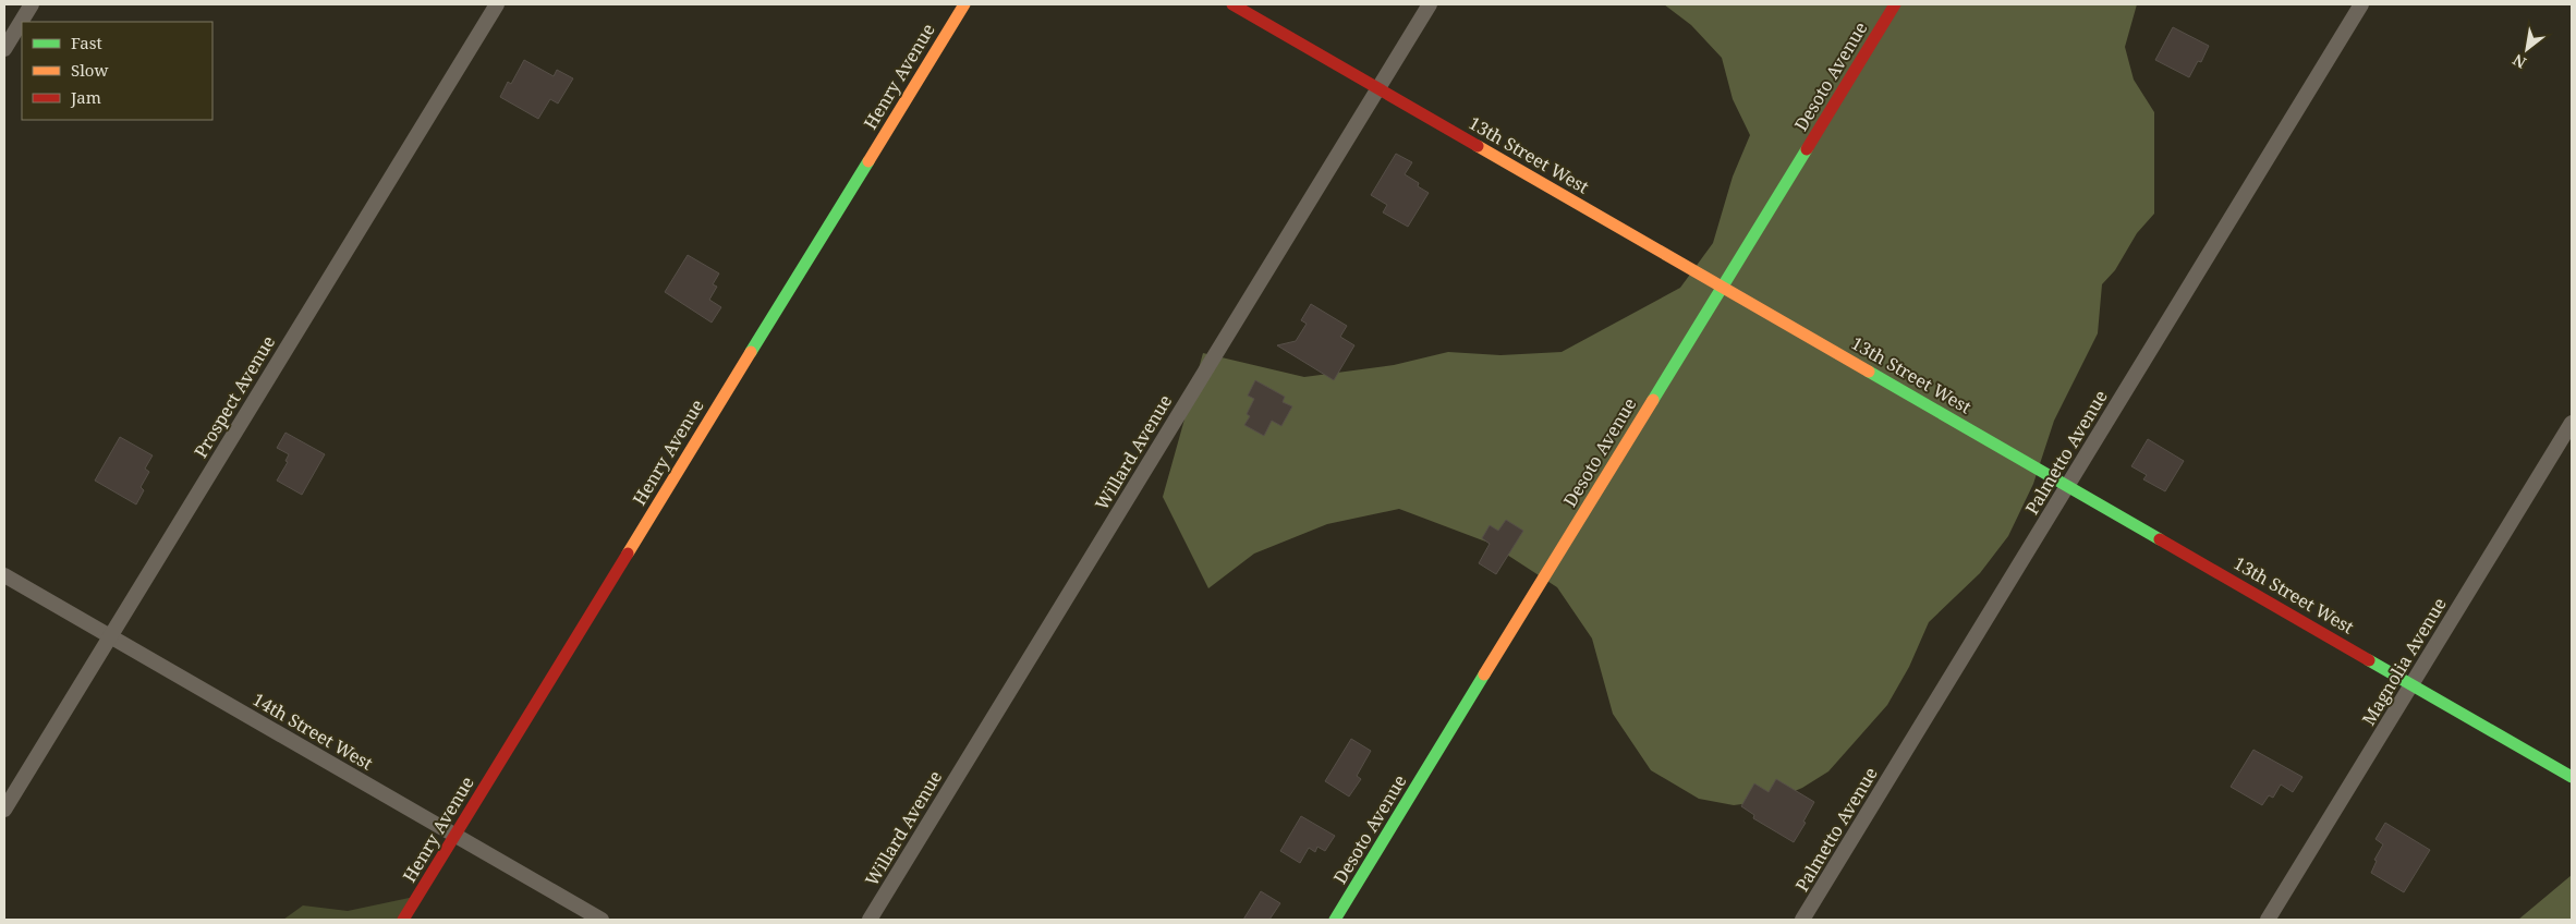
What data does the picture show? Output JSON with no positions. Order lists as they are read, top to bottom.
{
  "streets": {
    "street": [
      "Henry Avenue",
      "Desoto Avenue",
      "13th Street West",
      "Prospect Avenue",
      "Willard Avenue",
      "Palmetto Avenue",
      "Magnolia Avenue",
      "14th Street West"
    ]
  },
  "crossings": [
    ["Henry Avenue", "14th Street West"],
    ["Desoto Avenue", "13th Street West"],
    ["13th Street West", "Willard Avenue"],
    ["13th Street West", "Palmetto Avenue"],
    ["13th Street West", "Magnolia Avenue"],
    ["Prospect Avenue", "14th Street West"]
  ],
  "legend": ["Fast", "Slow", "Jam"],
  "north": "bottom left"
}
